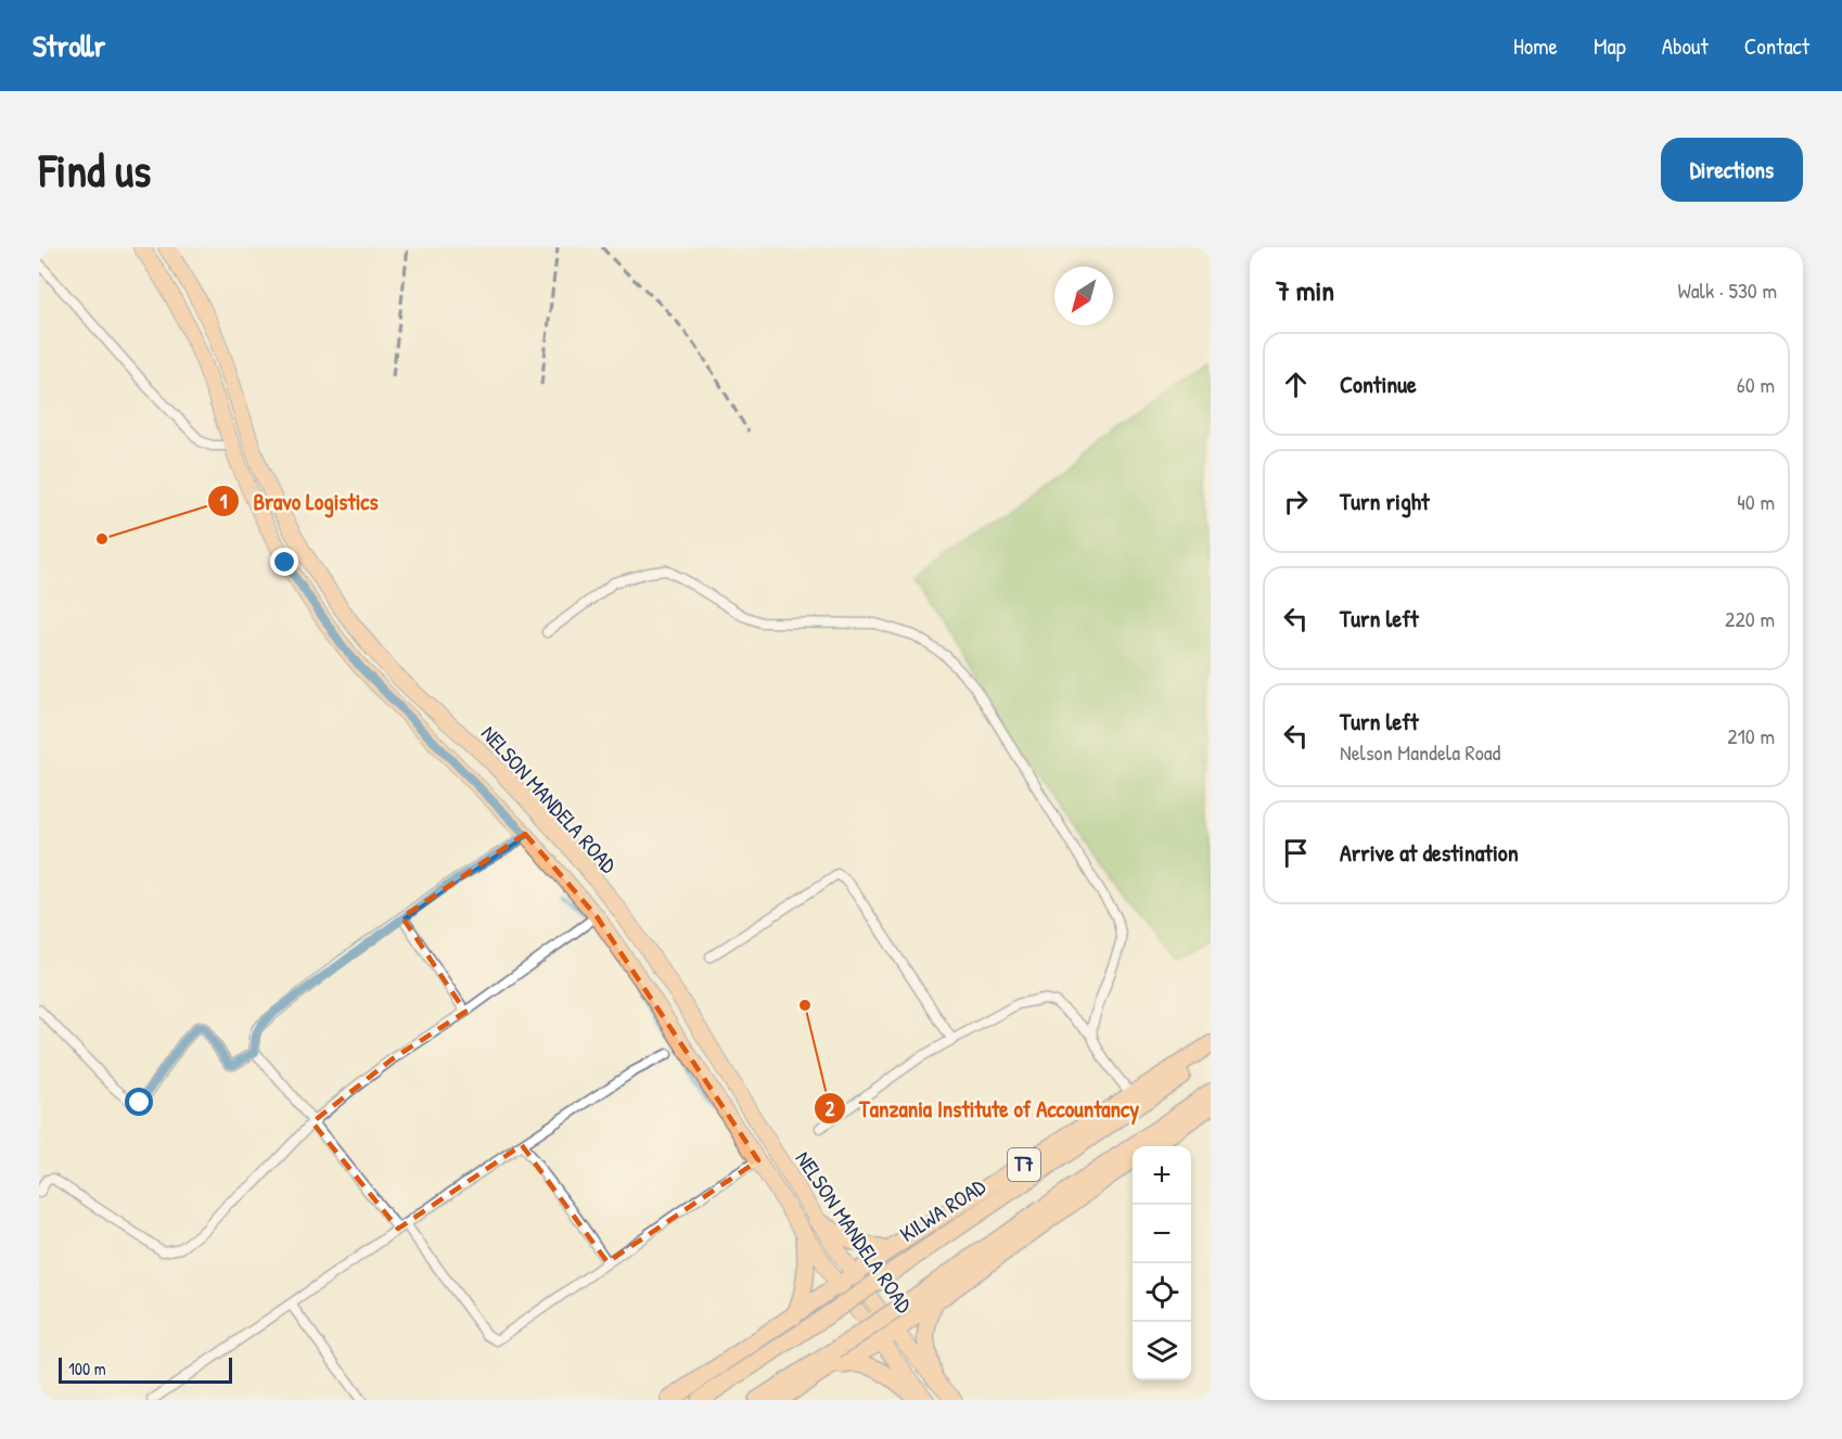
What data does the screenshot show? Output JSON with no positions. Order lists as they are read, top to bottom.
{
  "streets": {
    "highway": ["T7", "KILWA ROAD"],
    "main road": ["NELSON MANDELA ROAD"]
  },
  "crossings": [
    ["NELSON MANDELA ROAD", "T7"]
  ],
  "places": ["Bravo Logistics", "Tanzania Institute of Accountancy"],
  "scale_bar": "100 m",
  "north": "bottom left",
  "page": {
    "header": "Strollr",
    "nav": [
      "Home",
      "Map",
      "About",
      "Contact"
    ],
    "buttons": "Directions",
    "title": "Find us",
    "heading": ["7 min", "Walk · 530 m"],
    "list": [
      ["Continue", "60 m"],
      ["Turn right", "40 m"],
      ["Turn left", "220 m"],
      ["Turn left", "Nelson Mandela Road", "210 m"],
      "Arrive at destination"
    ],
    "map_buttons": ["+", "−"],
    "scale": "100 m"
  }
}
